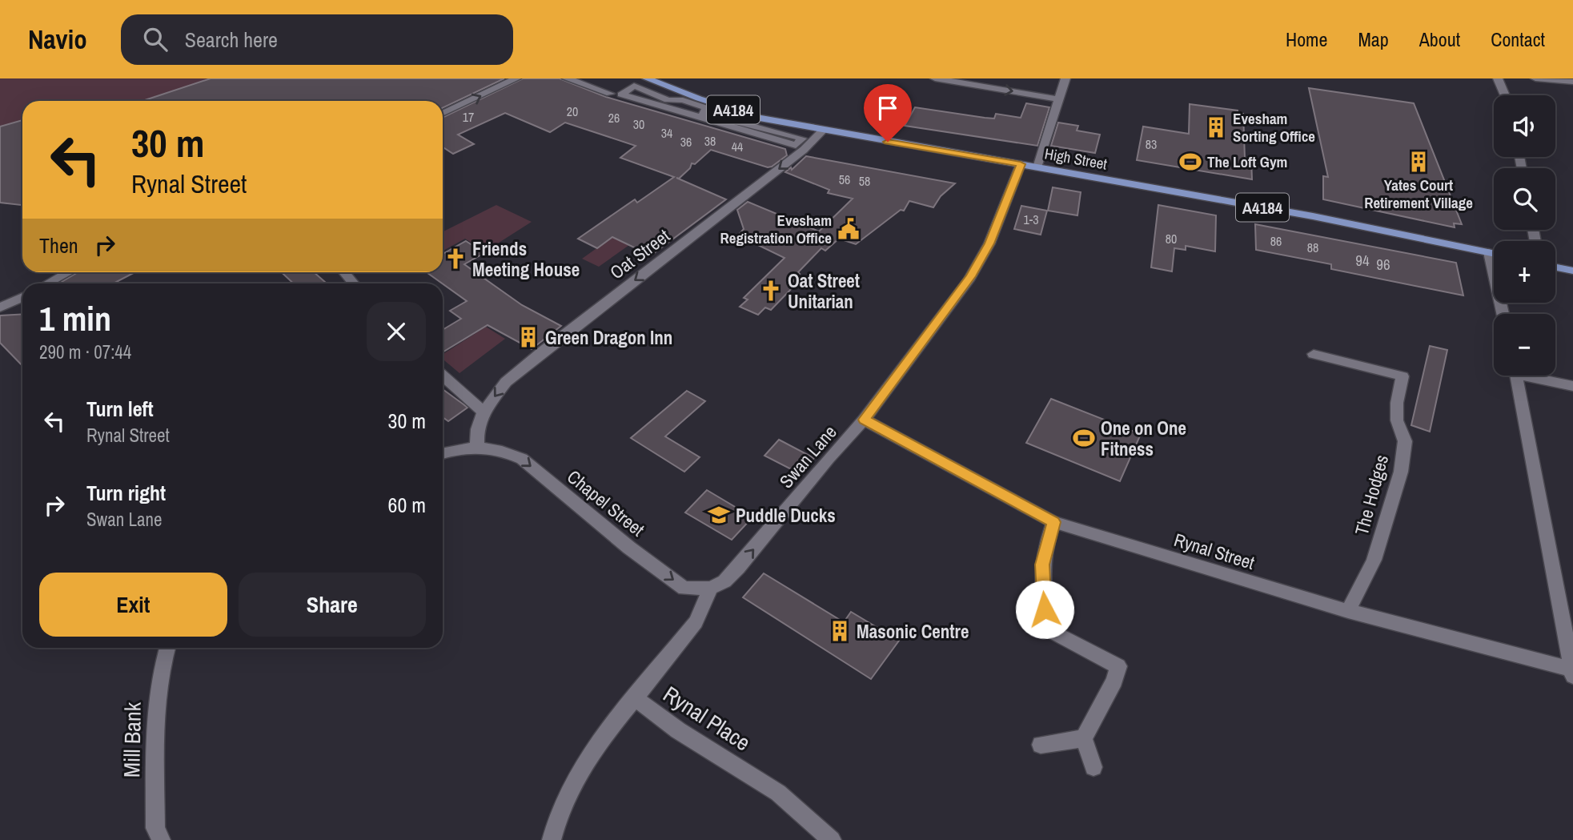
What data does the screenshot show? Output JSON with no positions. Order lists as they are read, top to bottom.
{
  "streets": {
    "main road": ["A4184", "High Street"],
    "street": [
      "Oat Street",
      "Swan Lane",
      "The Hodges",
      "Chapel Street",
      "Rynal Street",
      "Rynal Place",
      "Mill Bank"
    ]
  },
  "crossings": [
    ["High Street", "Oat Street"],
    ["High Street", "Swan Lane"],
    ["Swan Lane", "Chapel Street"],
    ["Swan Lane", "Rynal Street"],
    ["Swan Lane", "Rynal Place"],
    ["The Hodges", "Rynal Street"],
    ["Chapel Street", "Rynal Place"]
  ],
  "one_way": ["Oat Street", "Swan Lane", "Chapel Street"],
  "places": {
    "building": [
      "Evesham Sorting Office",
      "Yates Court Retirement Village",
      "Green Dragon Inn",
      "Masonic Centre"
    ],
    "sports": ["The Loft Gym", "One on One Fitness"],
    "public building": ["Evesham Registration Office"],
    "church": ["Friends Meeting House", "Oat Street Unitarian"],
    "school or university": ["Puddle Ducks"]
  },
  "house_numbers": [
    "20",
    "17",
    "26",
    "30",
    "34",
    "38",
    "36",
    "83",
    "44",
    "56",
    "58",
    "1-3",
    "80",
    "86",
    "88",
    "94",
    "96"
  ],
  "page": {
    "header": "Navio",
    "search": "Search here",
    "nav": [
      "Home",
      "Map",
      "About",
      "Contact"
    ],
    "map_buttons": ["+", "−"],
    "turn": ["30 m", "Rynal Street"],
    "then": "Then",
    "heading": ["1 min", "290 m · 07:44"],
    "list": [
      {
        "name": "Turn left",
        "note": "Rynal Street",
        "value": "30 m"
      },
      {
        "name": "Turn right",
        "note": "Swan Lane",
        "value": "60 m"
      }
    ],
    "buttons": ["Exit", "Share"]
  }
}
